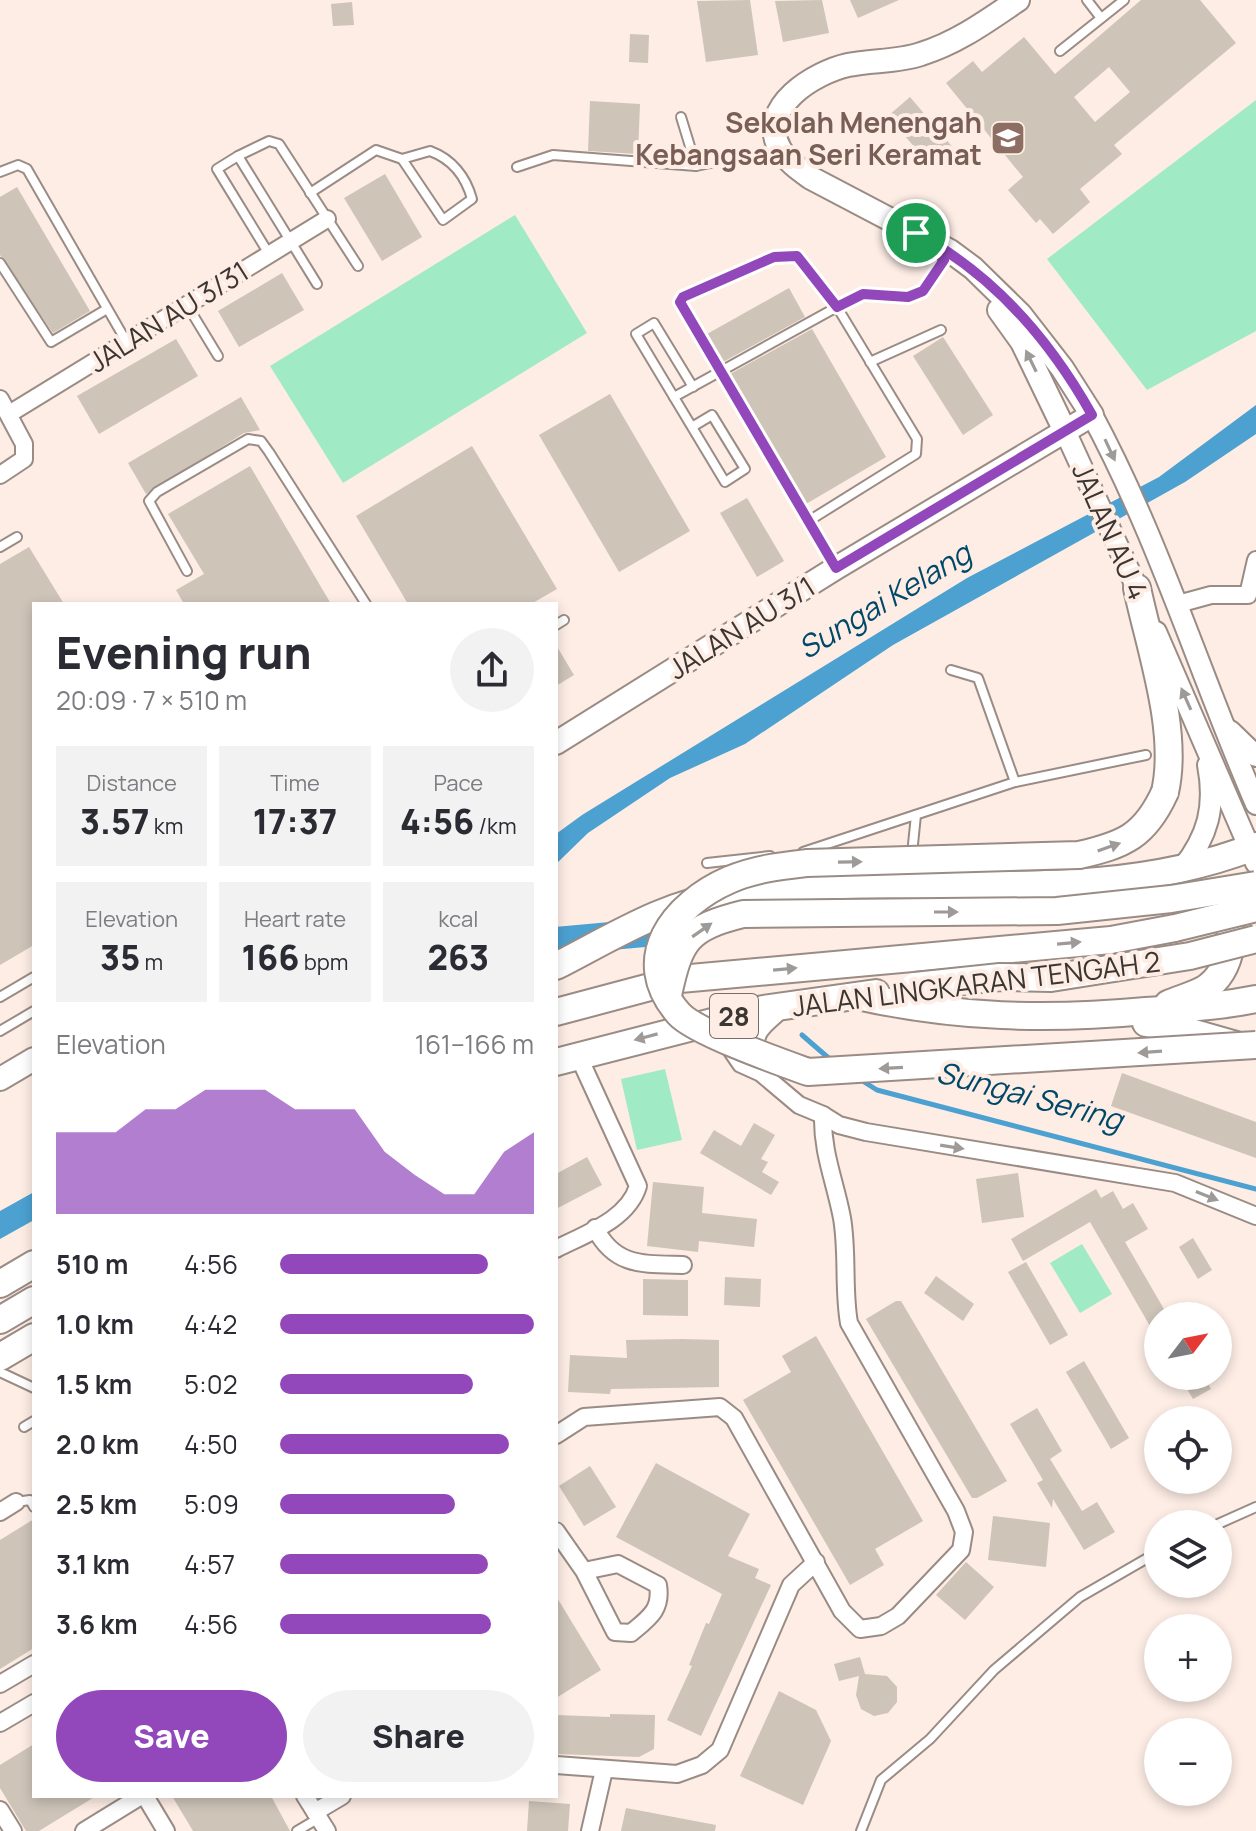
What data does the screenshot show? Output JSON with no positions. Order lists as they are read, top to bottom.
{
  "streets": {
    "highway": ["JALAN LINGKARAN TENGAH 2", "28"],
    "main road": ["JALAN AU 4", "JALAN AU 3/1"],
    "street": ["JALAN AU 3/31"]
  },
  "crossings": [
    ["JALAN AU 4", "JALAN AU 3/1"]
  ],
  "water": ["Sungai Kelang", "Sungai Sering"],
  "places": {
    "school or university": ["Sekolah Menengah Kebangsaan Seri Keramat"]
  },
  "north": "top right",
  "page": {
    "heading": ["Evening run", "20:09 · 7 × 510 m"],
    "stats": [
      ["Distance", "3.57 km"],
      ["Time", "17:37"],
      ["Pace", "4:56 /km"],
      ["Elevation", "35 m"],
      ["Heart rate", "166 bpm"],
      ["kcal", "263"]
    ],
    "chart": ["Elevation", "161–166 m"],
    "list": [
      {
        "name": "510 m",
        "note": "4:56"
      },
      {
        "name": "1.0 km",
        "note": "4:42"
      },
      {
        "name": "1.5 km",
        "note": "5:02"
      },
      {
        "name": "2.0 km",
        "note": "4:50"
      },
      {
        "name": "2.5 km",
        "note": "5:09"
      },
      {
        "name": "3.1 km",
        "note": "4:57"
      },
      {
        "name": "3.6 km",
        "note": "4:56"
      }
    ],
    "map_buttons": ["+", "−"],
    "buttons": ["Save", "Share"]
  }
}
